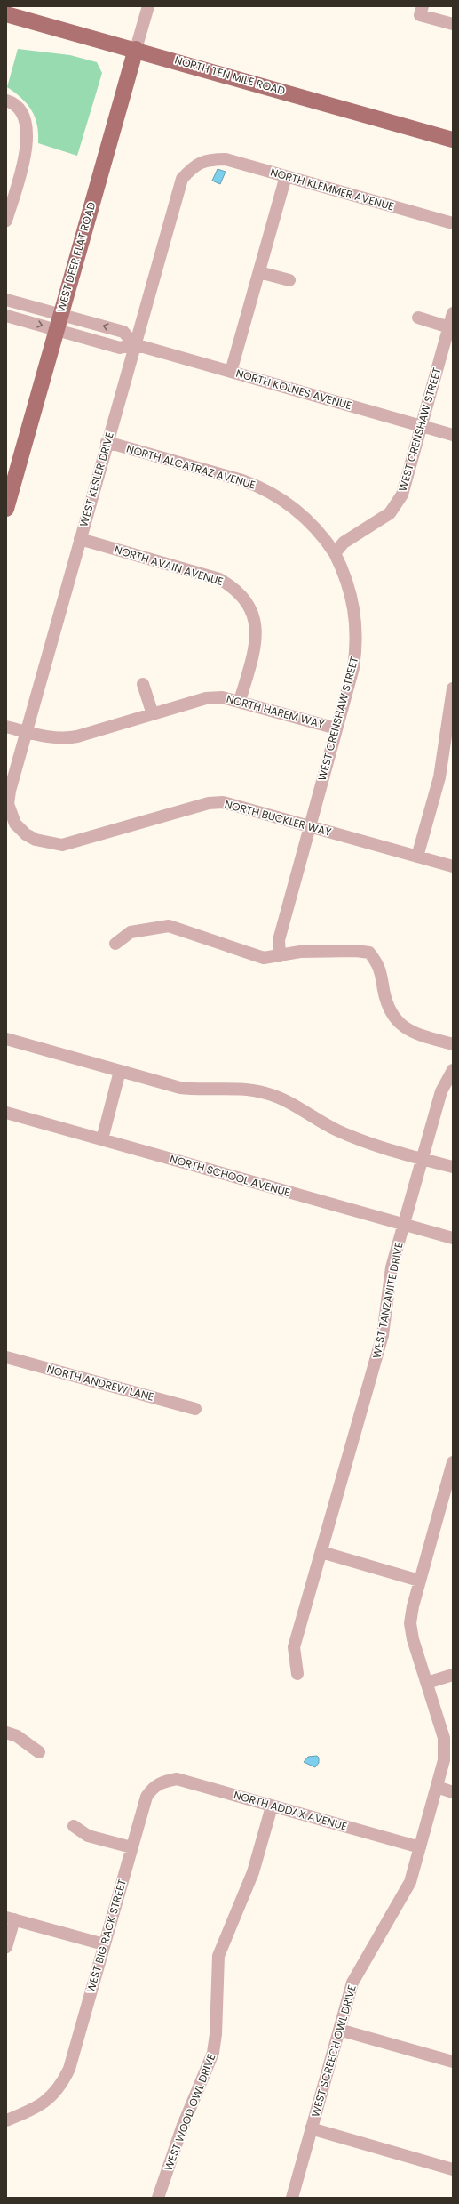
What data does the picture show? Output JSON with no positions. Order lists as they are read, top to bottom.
{
  "streets": {
    "main road": ["NORTH TEN MILE ROAD", "WEST DEER FLAT ROAD"],
    "street": [
      "NORTH KLEMMER AVENUE",
      "NORTH KOLNES AVENUE",
      "WEST CRENSHAW STREET",
      "NORTH ALCATRAZ AVENUE",
      "WEST KESLER DRIVE",
      "NORTH AVAIN AVENUE",
      "NORTH HAREM WAY",
      "NORTH BUCKLER WAY",
      "NORTH SCHOOL AVENUE",
      "WEST TANZANITE DRIVE",
      "NORTH ANDREW LANE",
      "NORTH ADDAX AVENUE",
      "WEST BIG RACK STREET",
      "WEST SCREECH OWL DRIVE",
      "WEST WOOD OWL DRIVE"
    ]
  },
  "crossings": [
    ["NORTH TEN MILE ROAD", "WEST DEER FLAT ROAD"],
    ["NORTH KLEMMER AVENUE", "WEST KESLER DRIVE"],
    ["WEST DEER FLAT ROAD", "NORTH KOLNES AVENUE"],
    ["NORTH KOLNES AVENUE", "WEST CRENSHAW STREET"],
    ["NORTH KOLNES AVENUE", "WEST KESLER DRIVE"],
    ["WEST CRENSHAW STREET", "NORTH ALCATRAZ AVENUE"],
    ["WEST CRENSHAW STREET", "NORTH HAREM WAY"],
    ["WEST CRENSHAW STREET", "NORTH BUCKLER WAY"],
    ["NORTH ALCATRAZ AVENUE", "WEST KESLER DRIVE"],
    ["WEST KESLER DRIVE", "NORTH AVAIN AVENUE"],
    ["WEST KESLER DRIVE", "NORTH HAREM WAY"],
    ["WEST KESLER DRIVE", "NORTH BUCKLER WAY"],
    ["NORTH AVAIN AVENUE", "NORTH HAREM WAY"],
    ["NORTH SCHOOL AVENUE", "WEST TANZANITE DRIVE"],
    ["NORTH ADDAX AVENUE", "WEST BIG RACK STREET"],
    ["NORTH ADDAX AVENUE", "WEST SCREECH OWL DRIVE"],
    ["NORTH ADDAX AVENUE", "WEST WOOD OWL DRIVE"]
  ]
}
